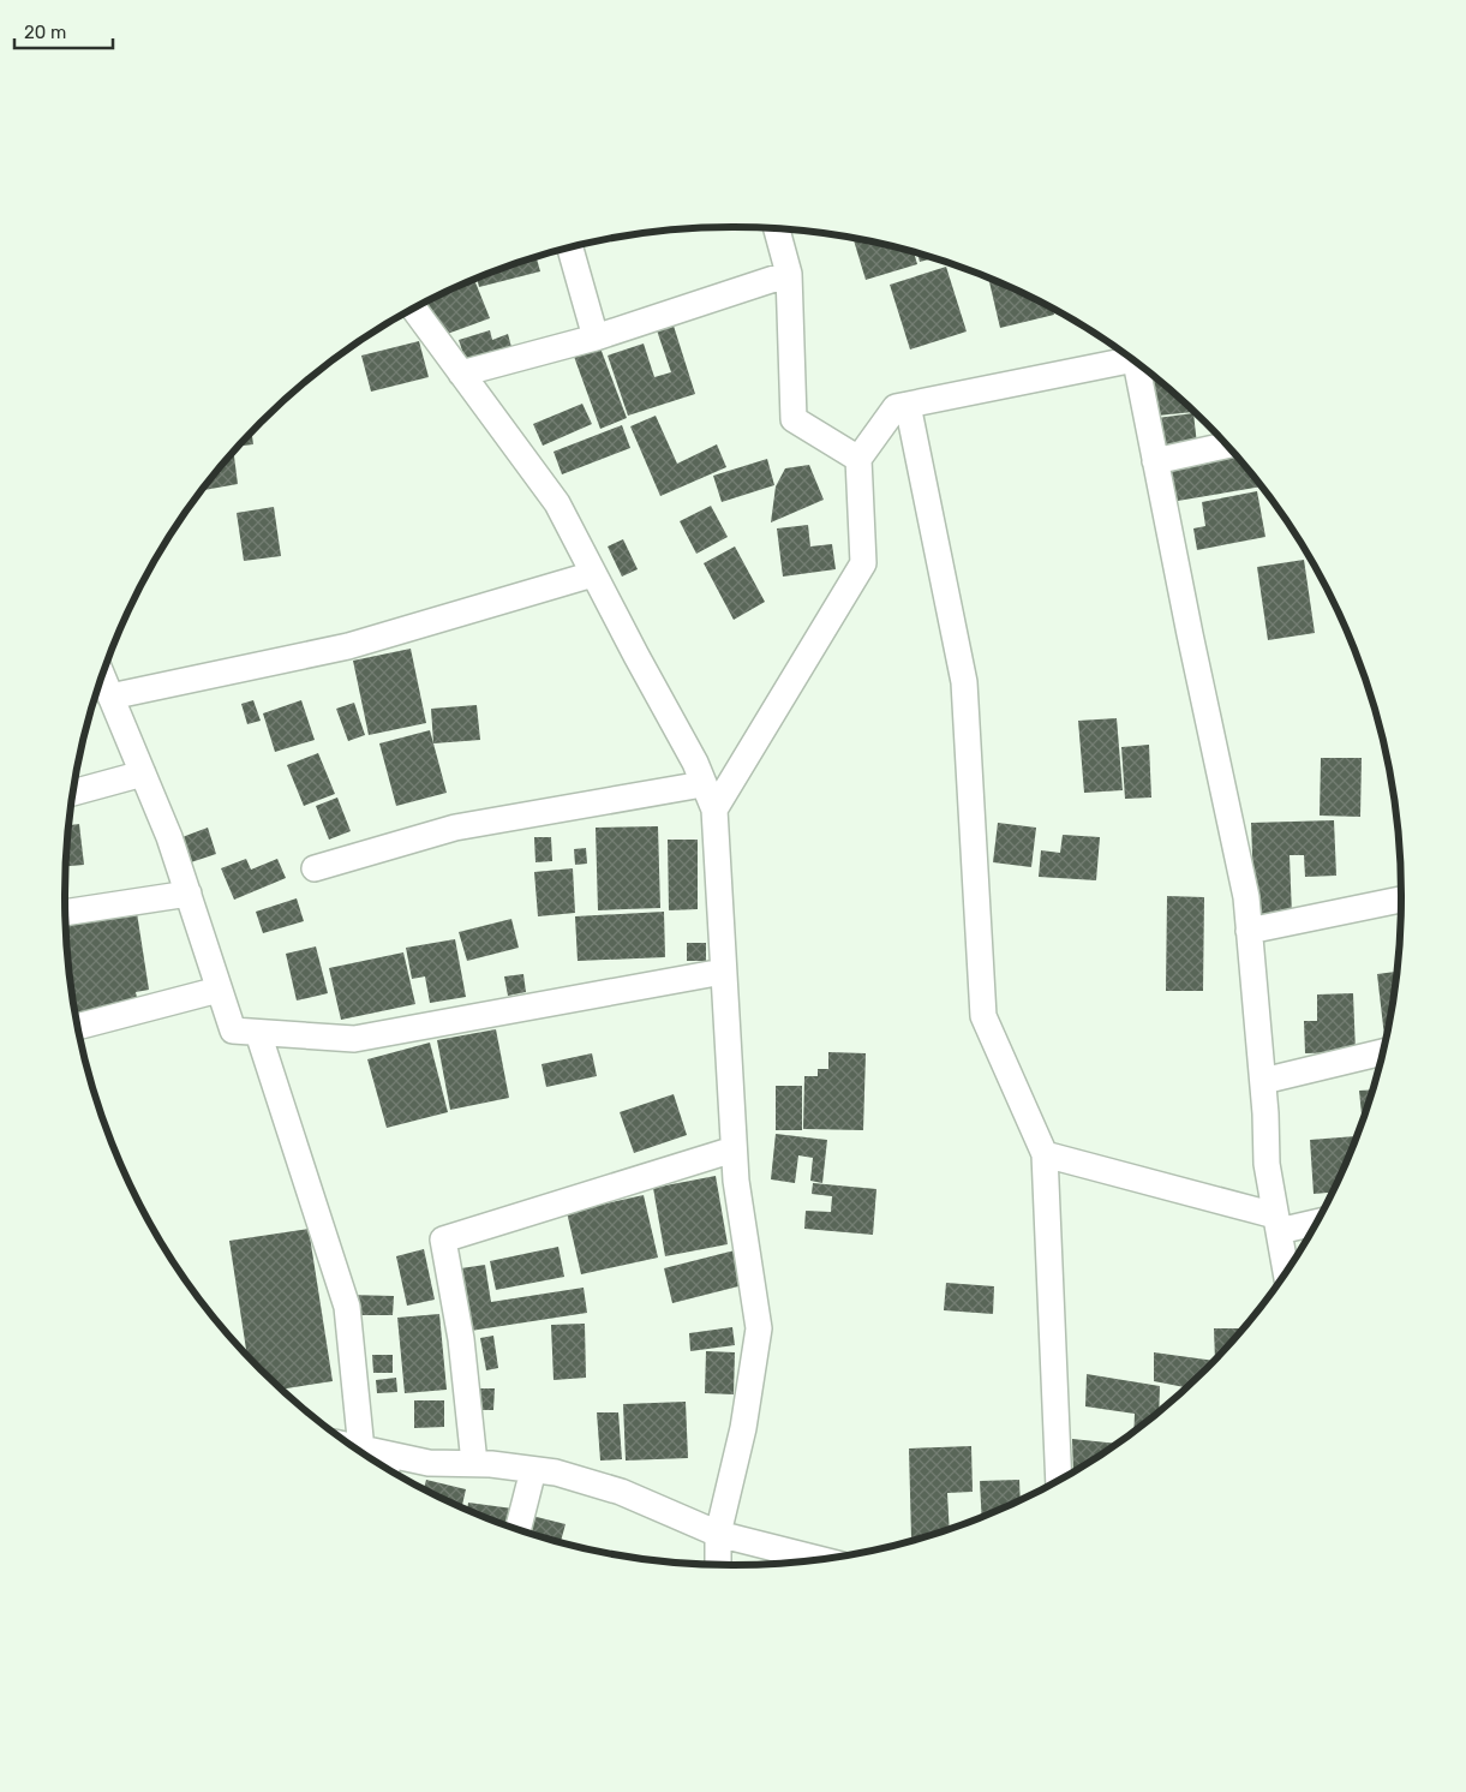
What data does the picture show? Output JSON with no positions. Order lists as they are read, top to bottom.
{
  "scale_bar": "20 m"
}
